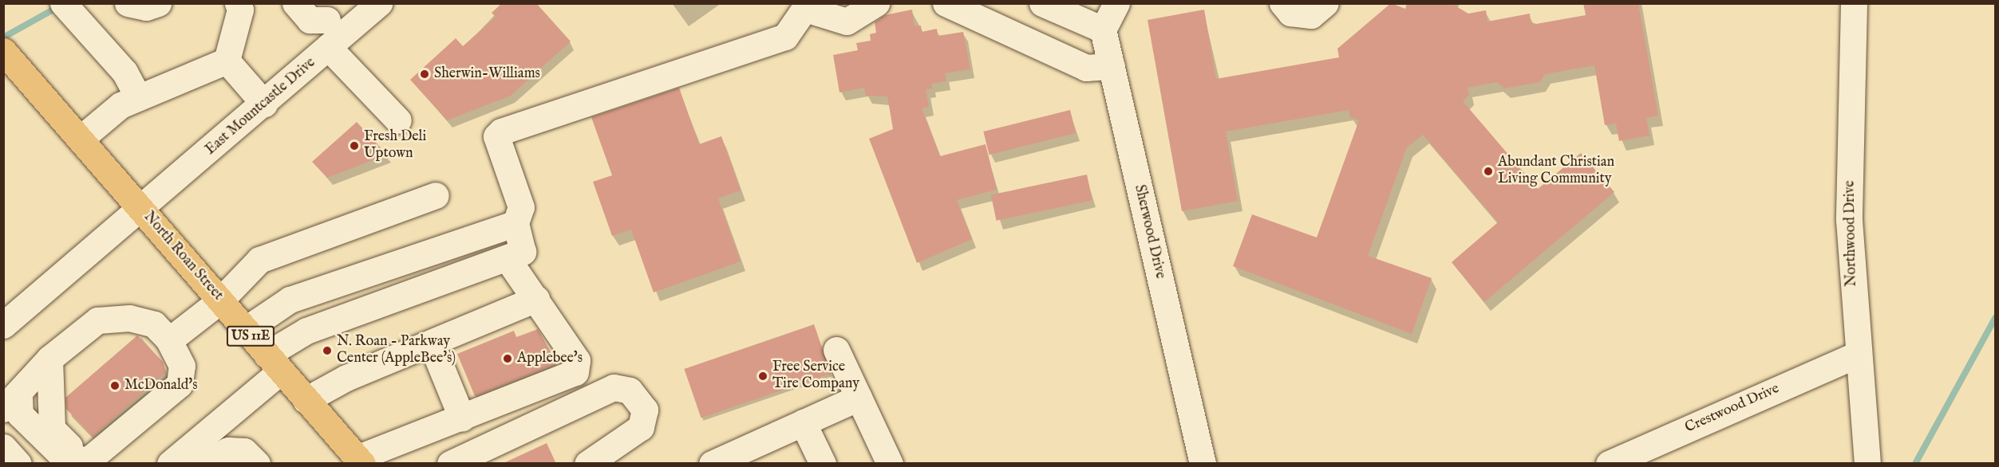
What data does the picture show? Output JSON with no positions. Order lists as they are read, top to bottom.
{
  "streets": {
    "main road": ["North Roan Street", "US 11E"],
    "street": [
      "East Mountcastle Drive",
      "Sherwood Drive",
      "Northwood Drive",
      "Crestwood Drive"
    ]
  },
  "crossings": [
    ["East Mountcastle Drive", "North Roan Street"],
    ["Northwood Drive", "Crestwood Drive"]
  ],
  "places": [
    "Sherwin-Williams",
    "Fresh Deli Uptown",
    "Abundant Christian Living Community",
    "N. Roan - Parkway Center (AppleBee's)",
    "Applebee's",
    "Free Service Tire Company",
    "McDonald's"
  ]
}
